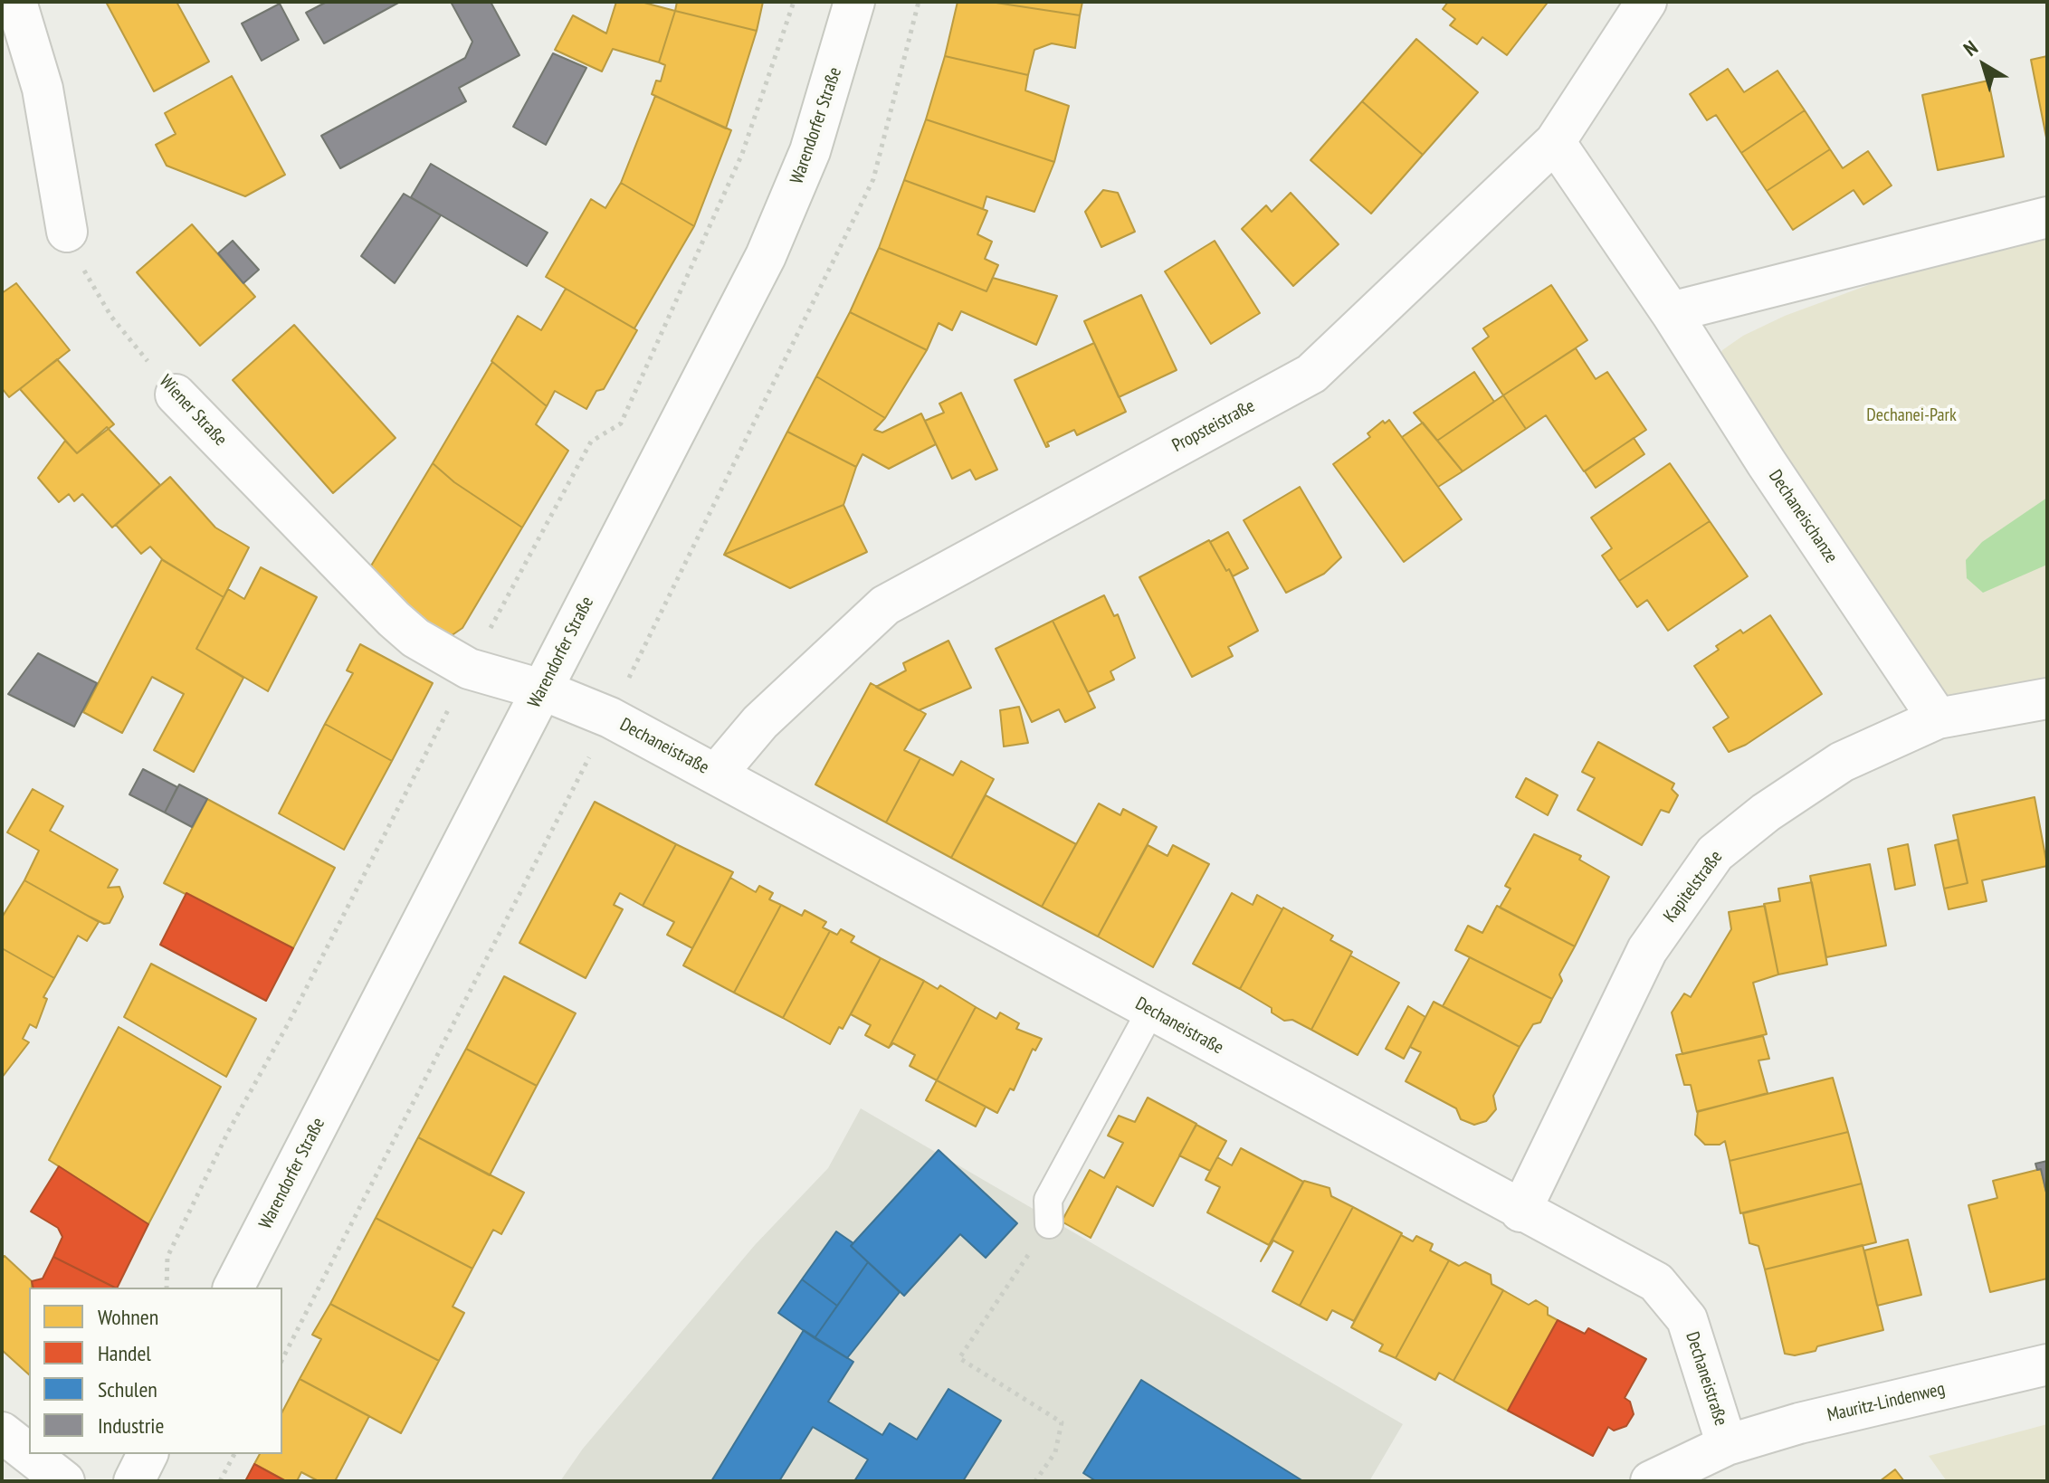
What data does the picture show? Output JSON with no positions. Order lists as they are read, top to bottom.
{
  "streets": {
    "street": [
      "Warendorfer Straße",
      "Wiener Straße",
      "Propsteistraße",
      "Dechaneischanze",
      "Dechaneistraße",
      "Kapitelstraße",
      "Mauritz-Lindenweg"
    ]
  },
  "crossings": [
    ["Warendorfer Straße", "Wiener Straße"],
    ["Warendorfer Straße", "Dechaneistraße"],
    ["Wiener Straße", "Dechaneistraße"],
    ["Propsteistraße", "Dechaneischanze"],
    ["Propsteistraße", "Dechaneistraße"],
    ["Dechaneischanze", "Kapitelstraße"],
    ["Dechaneistraße", "Kapitelstraße"],
    ["Dechaneistraße", "Mauritz-Lindenweg"]
  ],
  "parks": ["Dechanei-Park"],
  "legend": [
    "Wohnen",
    "Handel",
    "Schulen",
    "Industrie"
  ],
  "north": "top left"
}
